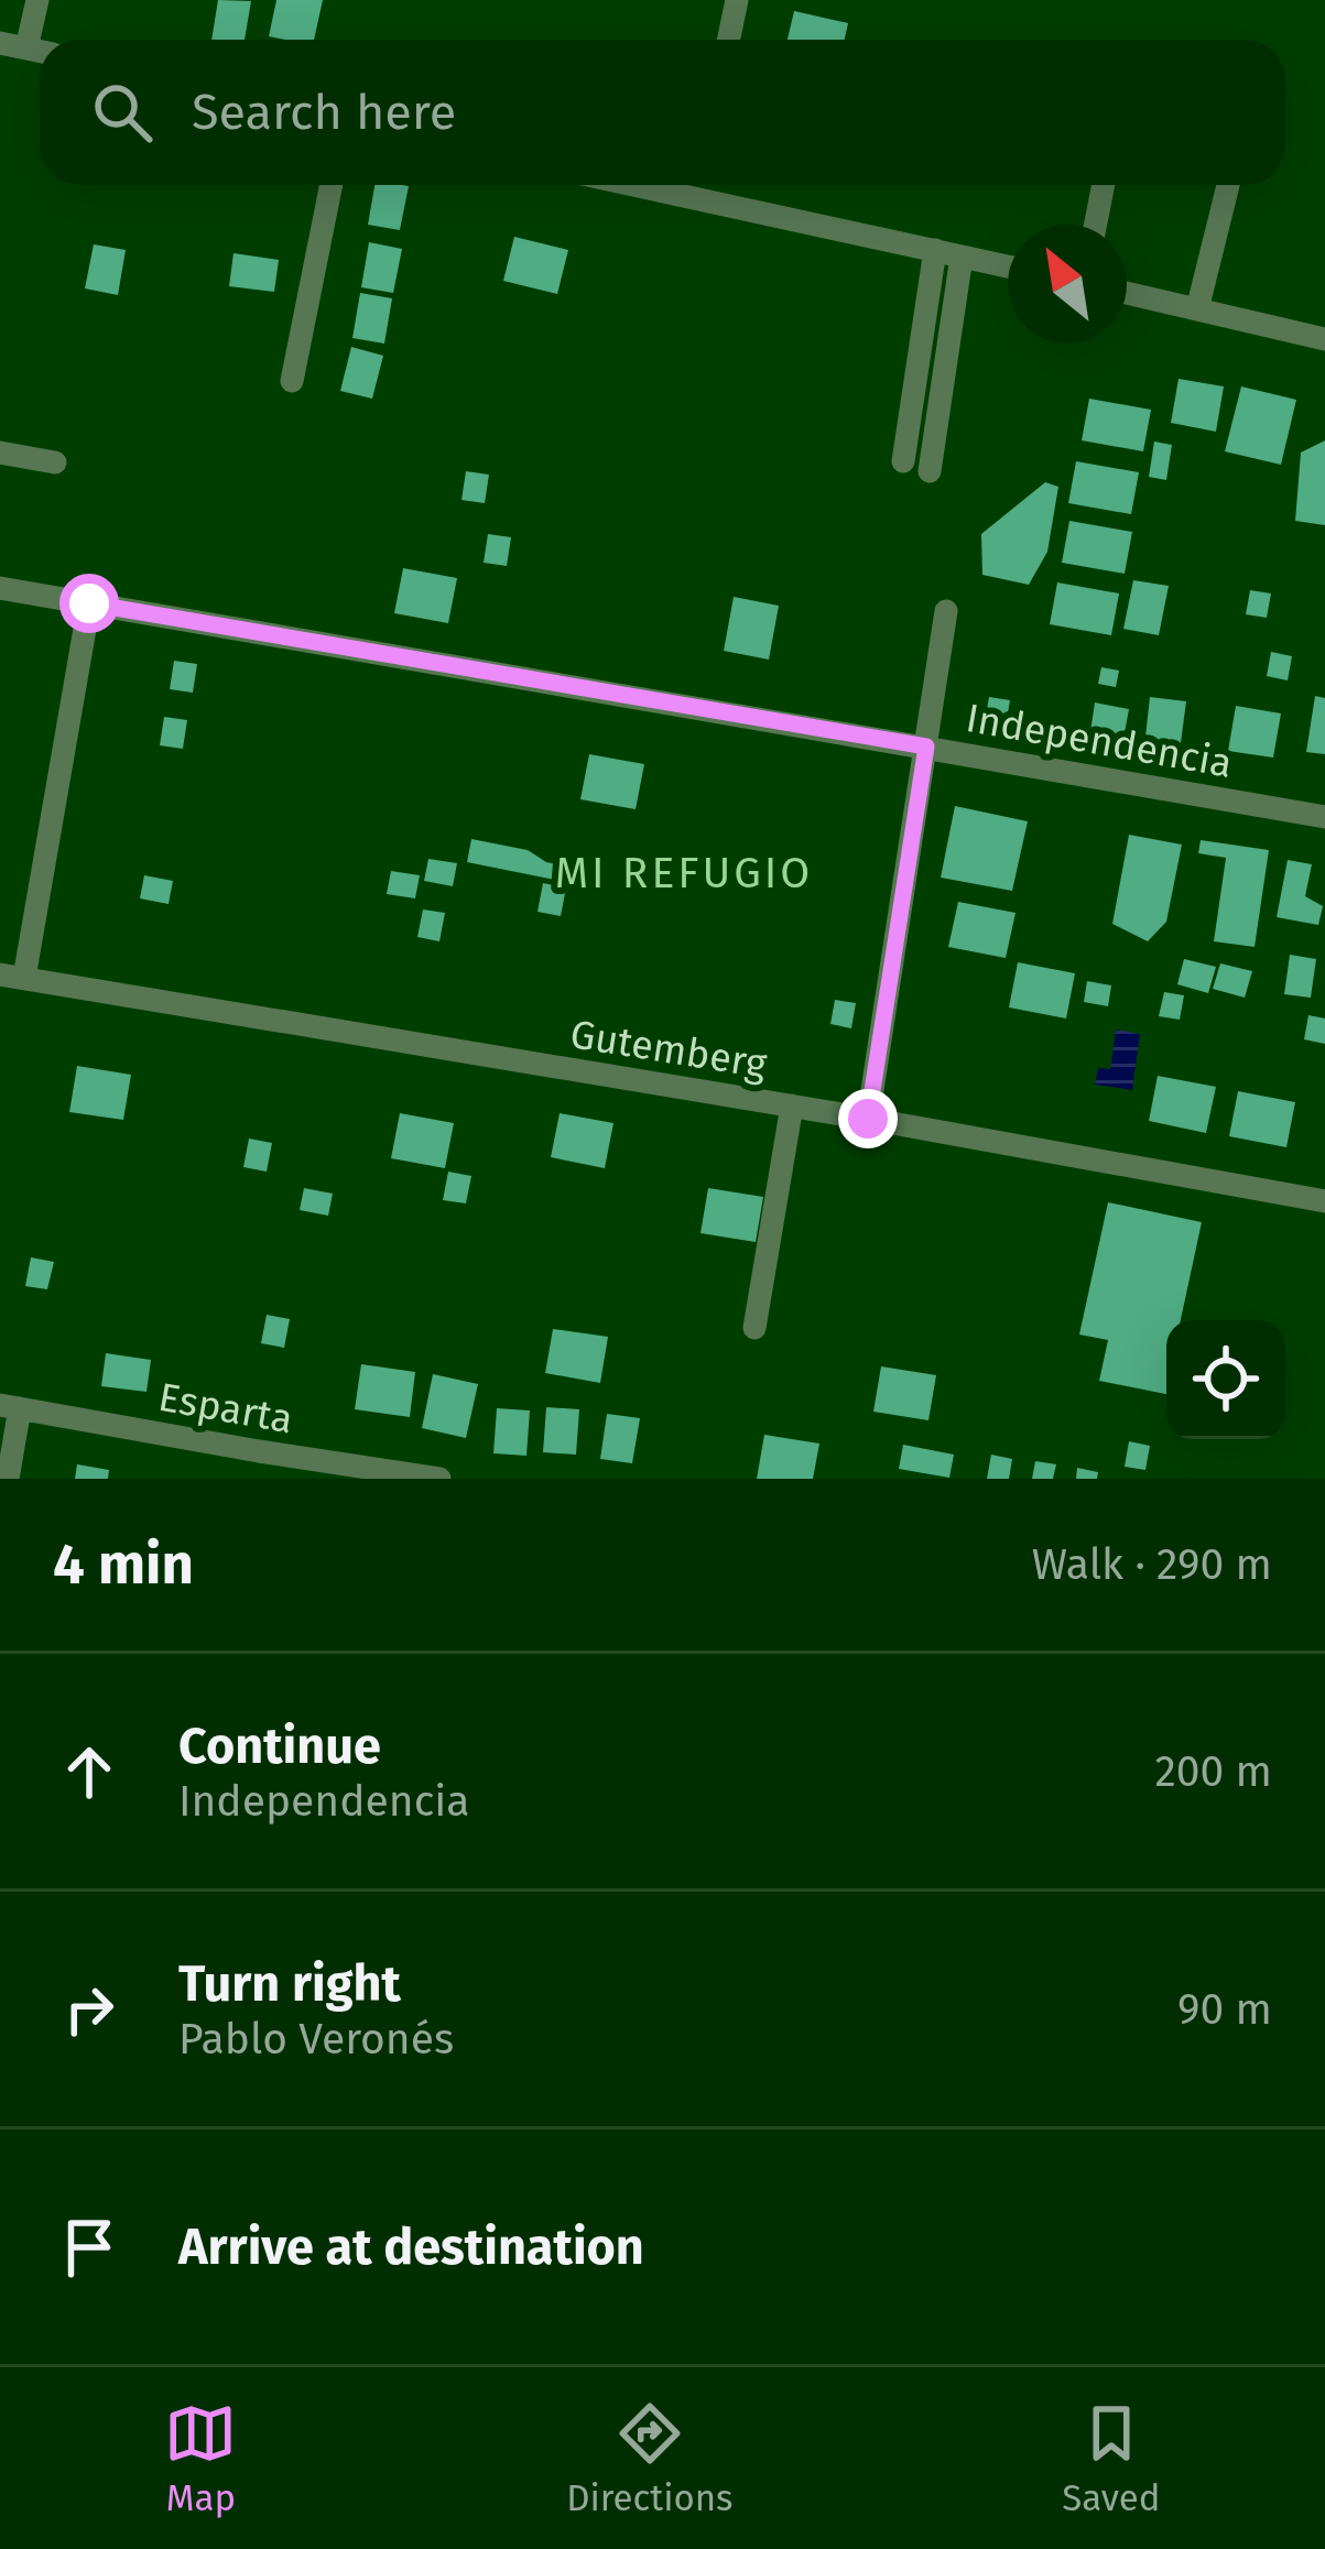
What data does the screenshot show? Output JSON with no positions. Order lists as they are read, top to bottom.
{
  "streets": {
    "street": ["Independencia", "Gutemberg", "Esparta"]
  },
  "districts": ["MI REFUGIO"],
  "north": "top left",
  "page": {
    "search": "Search here",
    "heading": ["4 min", "Walk · 290 m"],
    "list": [
      ["Continue", "Independencia", "200 m"],
      ["Turn right", "Pablo Veronés", "90 m"],
      "Arrive at destination"
    ],
    "nav": ["Map", "Directions", "Saved"]
  }
}
